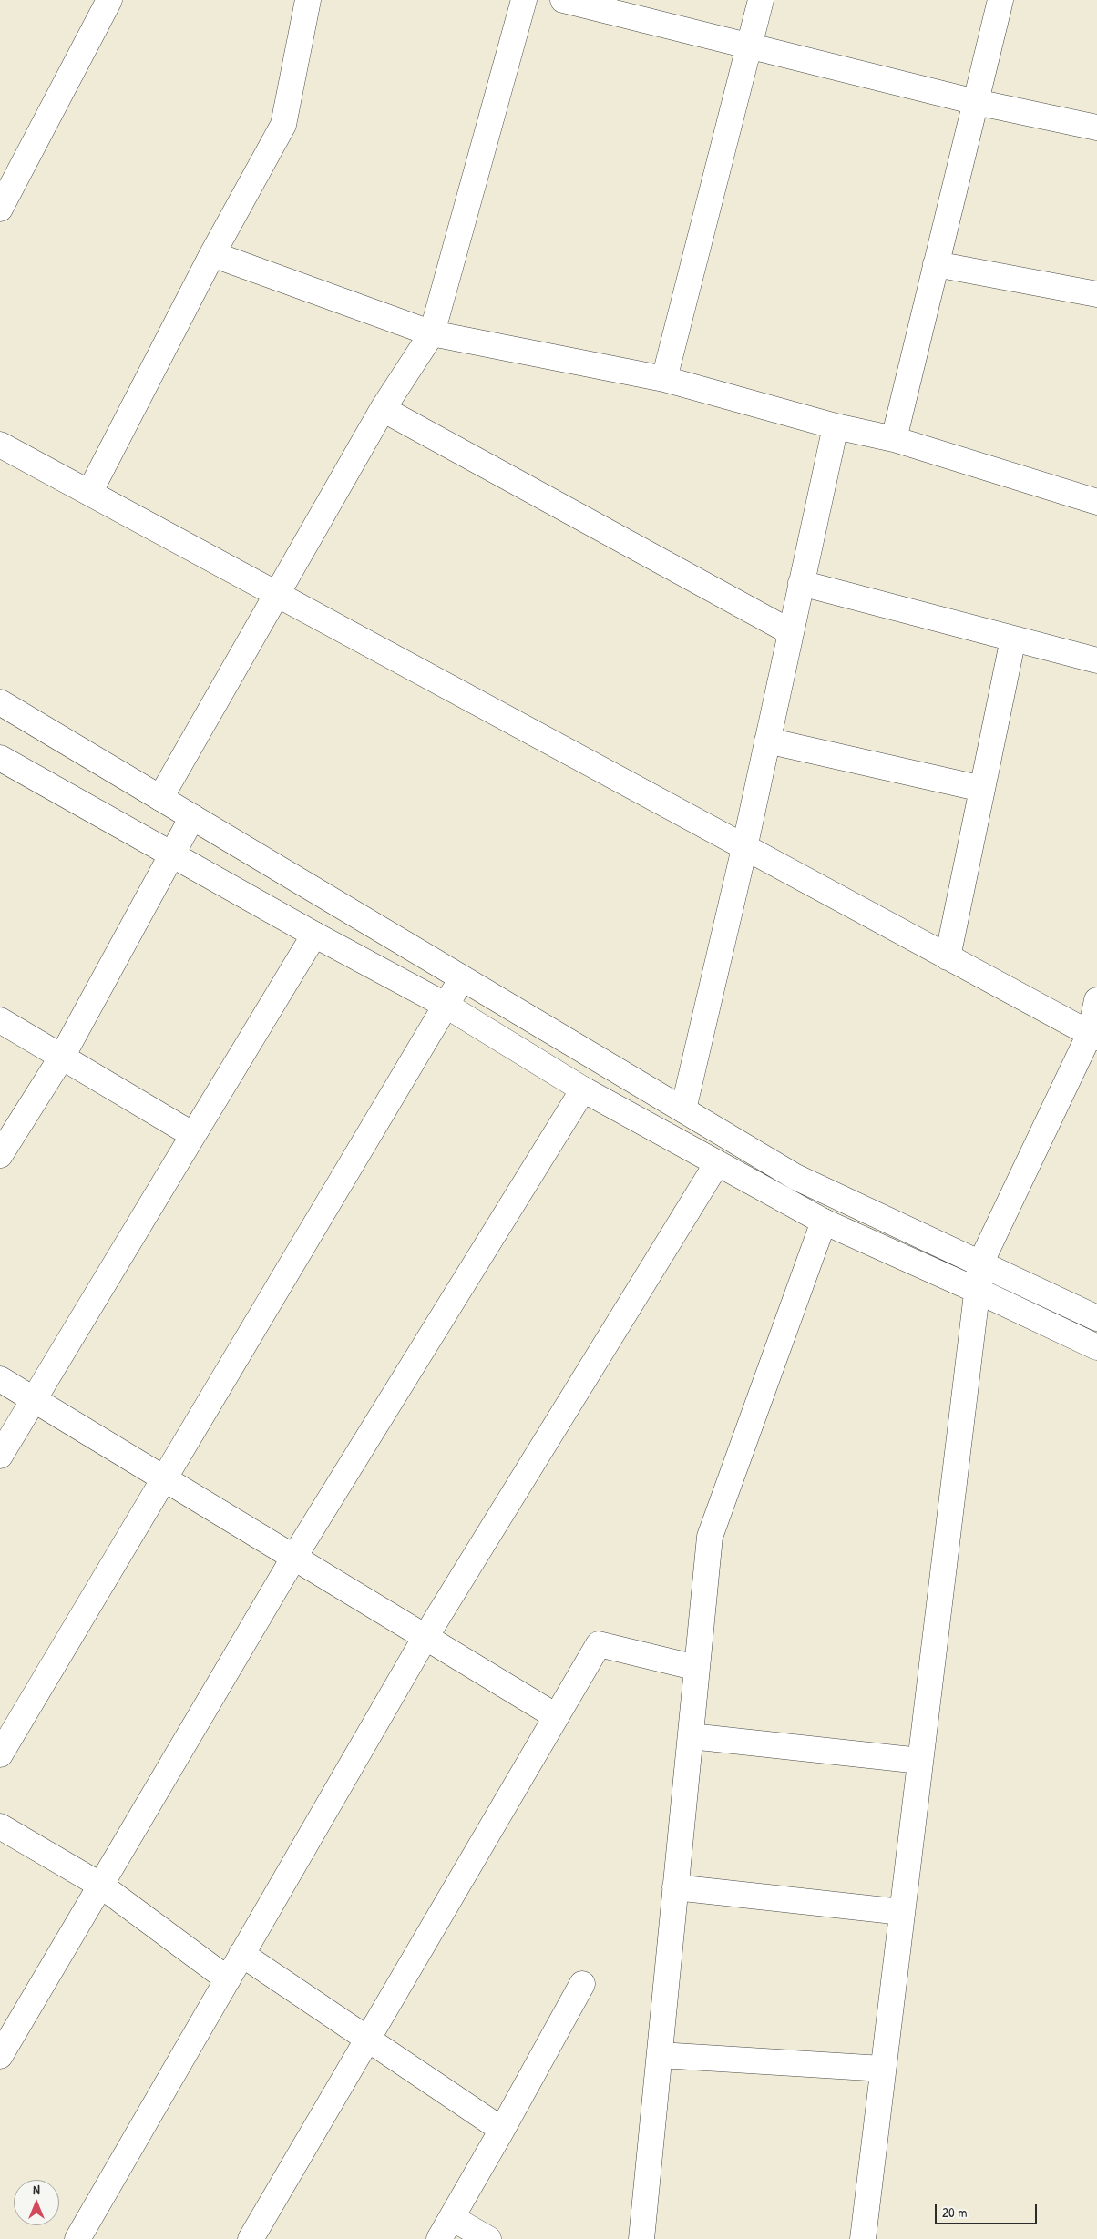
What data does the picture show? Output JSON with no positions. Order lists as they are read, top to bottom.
{
  "scale_bar": "20 m",
  "north": "top"
}
